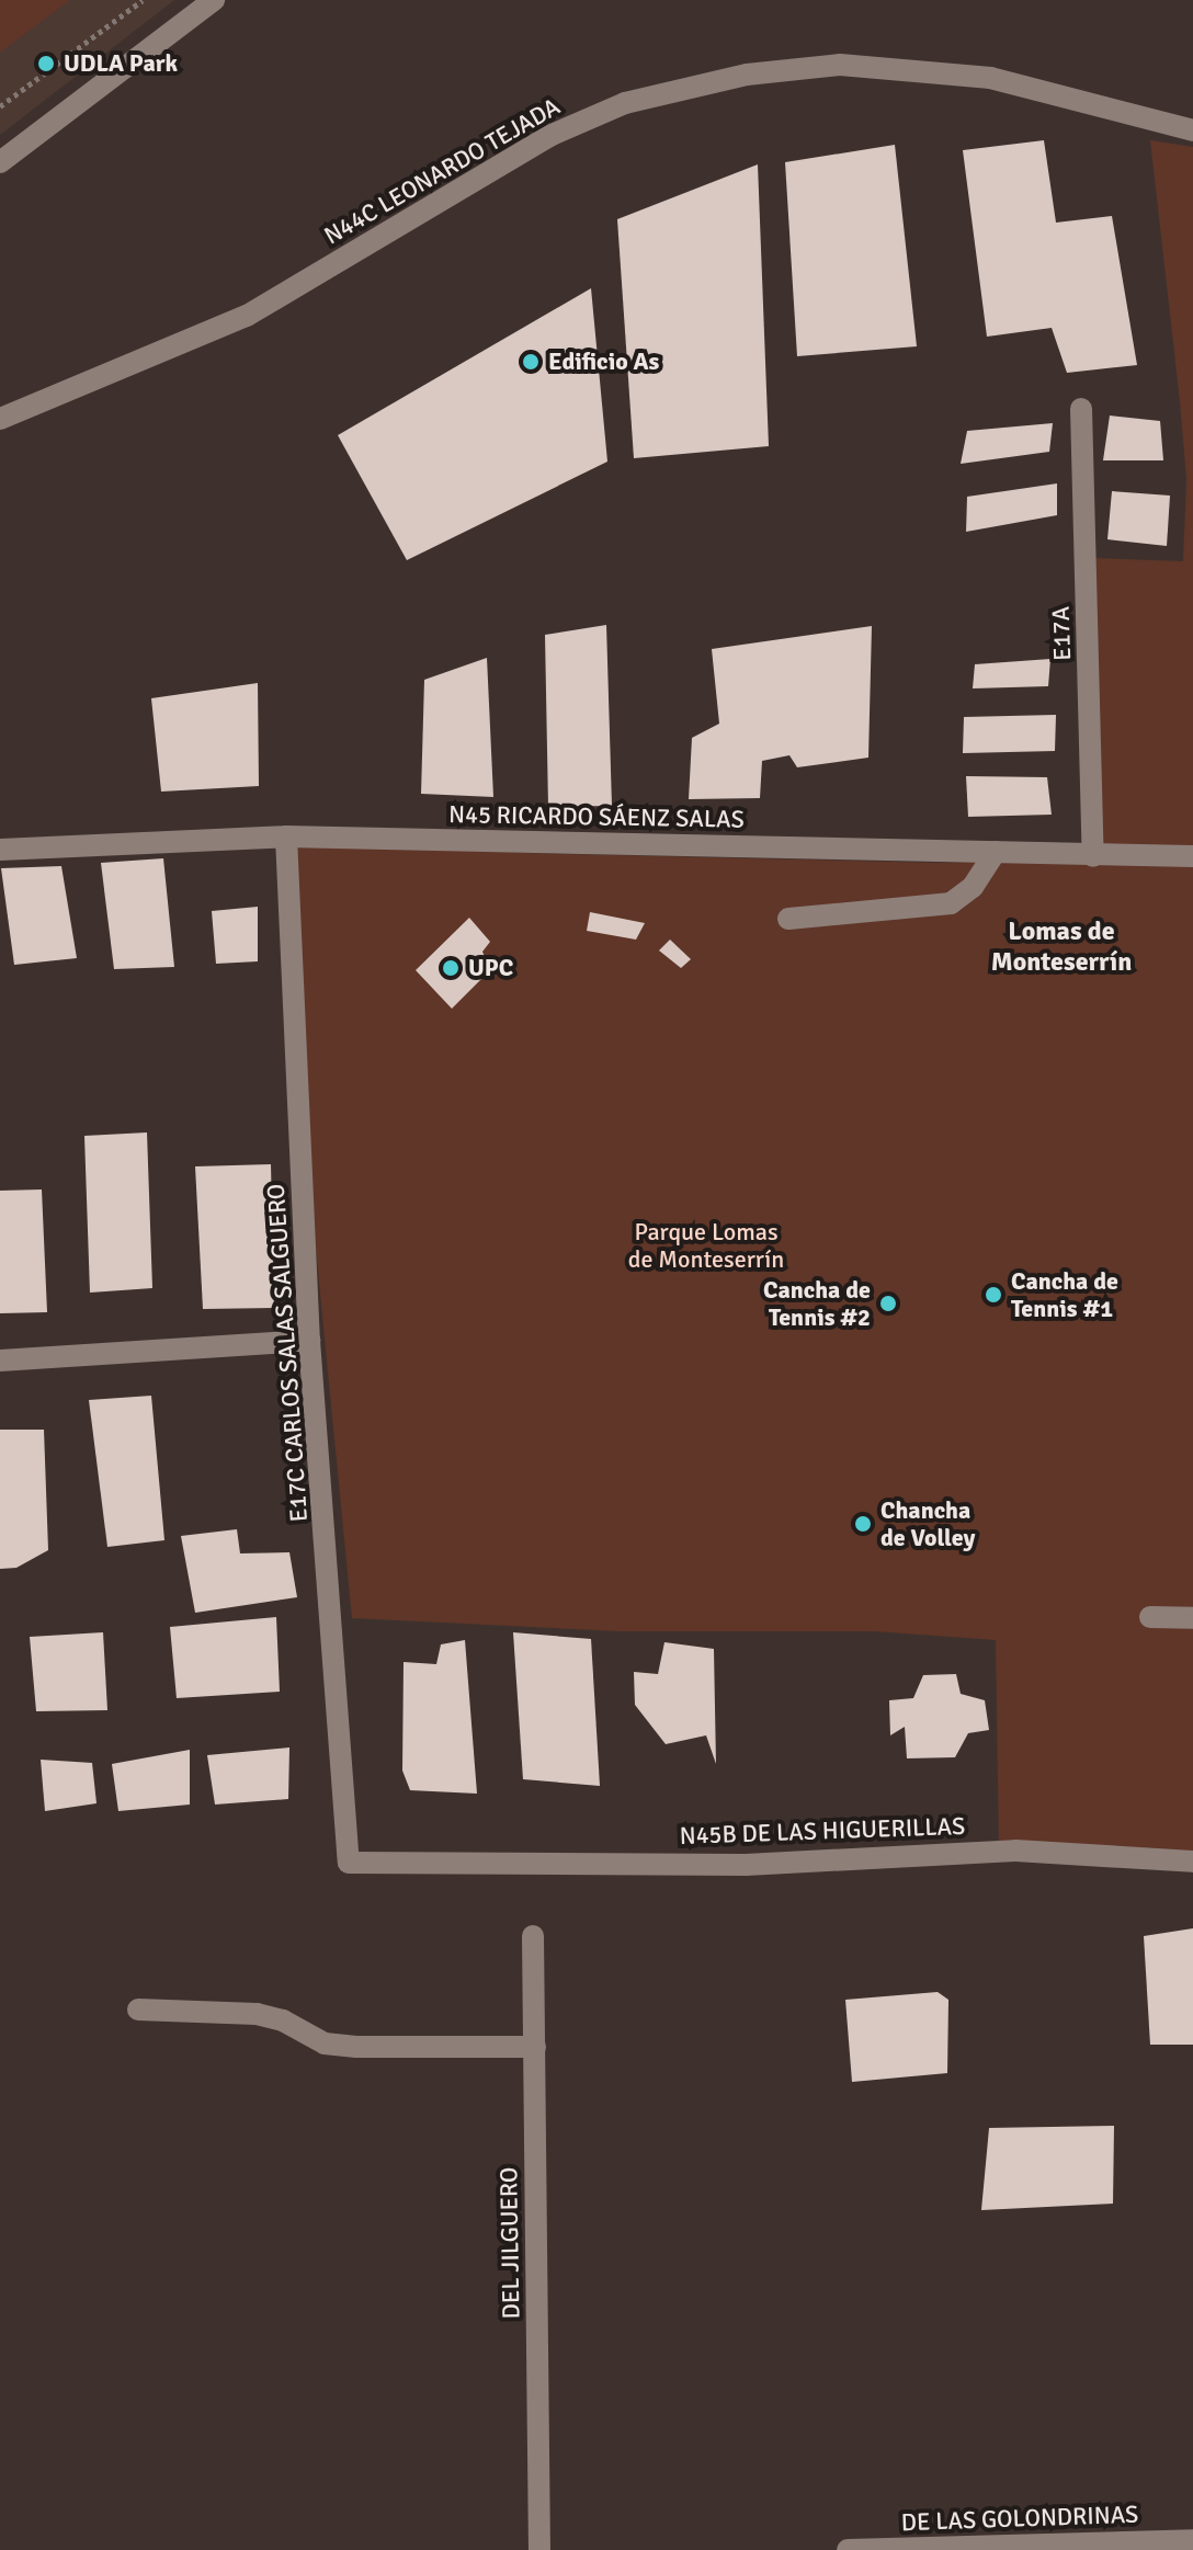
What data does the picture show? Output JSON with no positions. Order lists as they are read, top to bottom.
{
  "streets": {
    "street": [
      "N44C LEONARDO TEJADA",
      "E17A",
      "N45 RICARDO SÁENZ SALAS",
      "E17C CARLOS SALAS SALGUERO",
      "N45B DE LAS HIGUERILLAS",
      "DEL JILGUERO",
      "DE LAS GOLONDRINAS"
    ]
  },
  "crossings": [
    ["E17A", "N45 RICARDO SÁENZ SALAS"],
    ["N45 RICARDO SÁENZ SALAS", "E17C CARLOS SALAS SALGUERO"],
    ["E17C CARLOS SALAS SALGUERO", "N45B DE LAS HIGUERILLAS"]
  ],
  "districts": ["Lomas de Monteserrín"],
  "parks": ["Parque Lomas de Monteserrín"],
  "places": [
    "UDLA Park",
    "Edificio As",
    "UPC",
    "Cancha de Tennis #1",
    "Cancha de Tennis #2",
    "Chancha de Volley"
  ]
}
